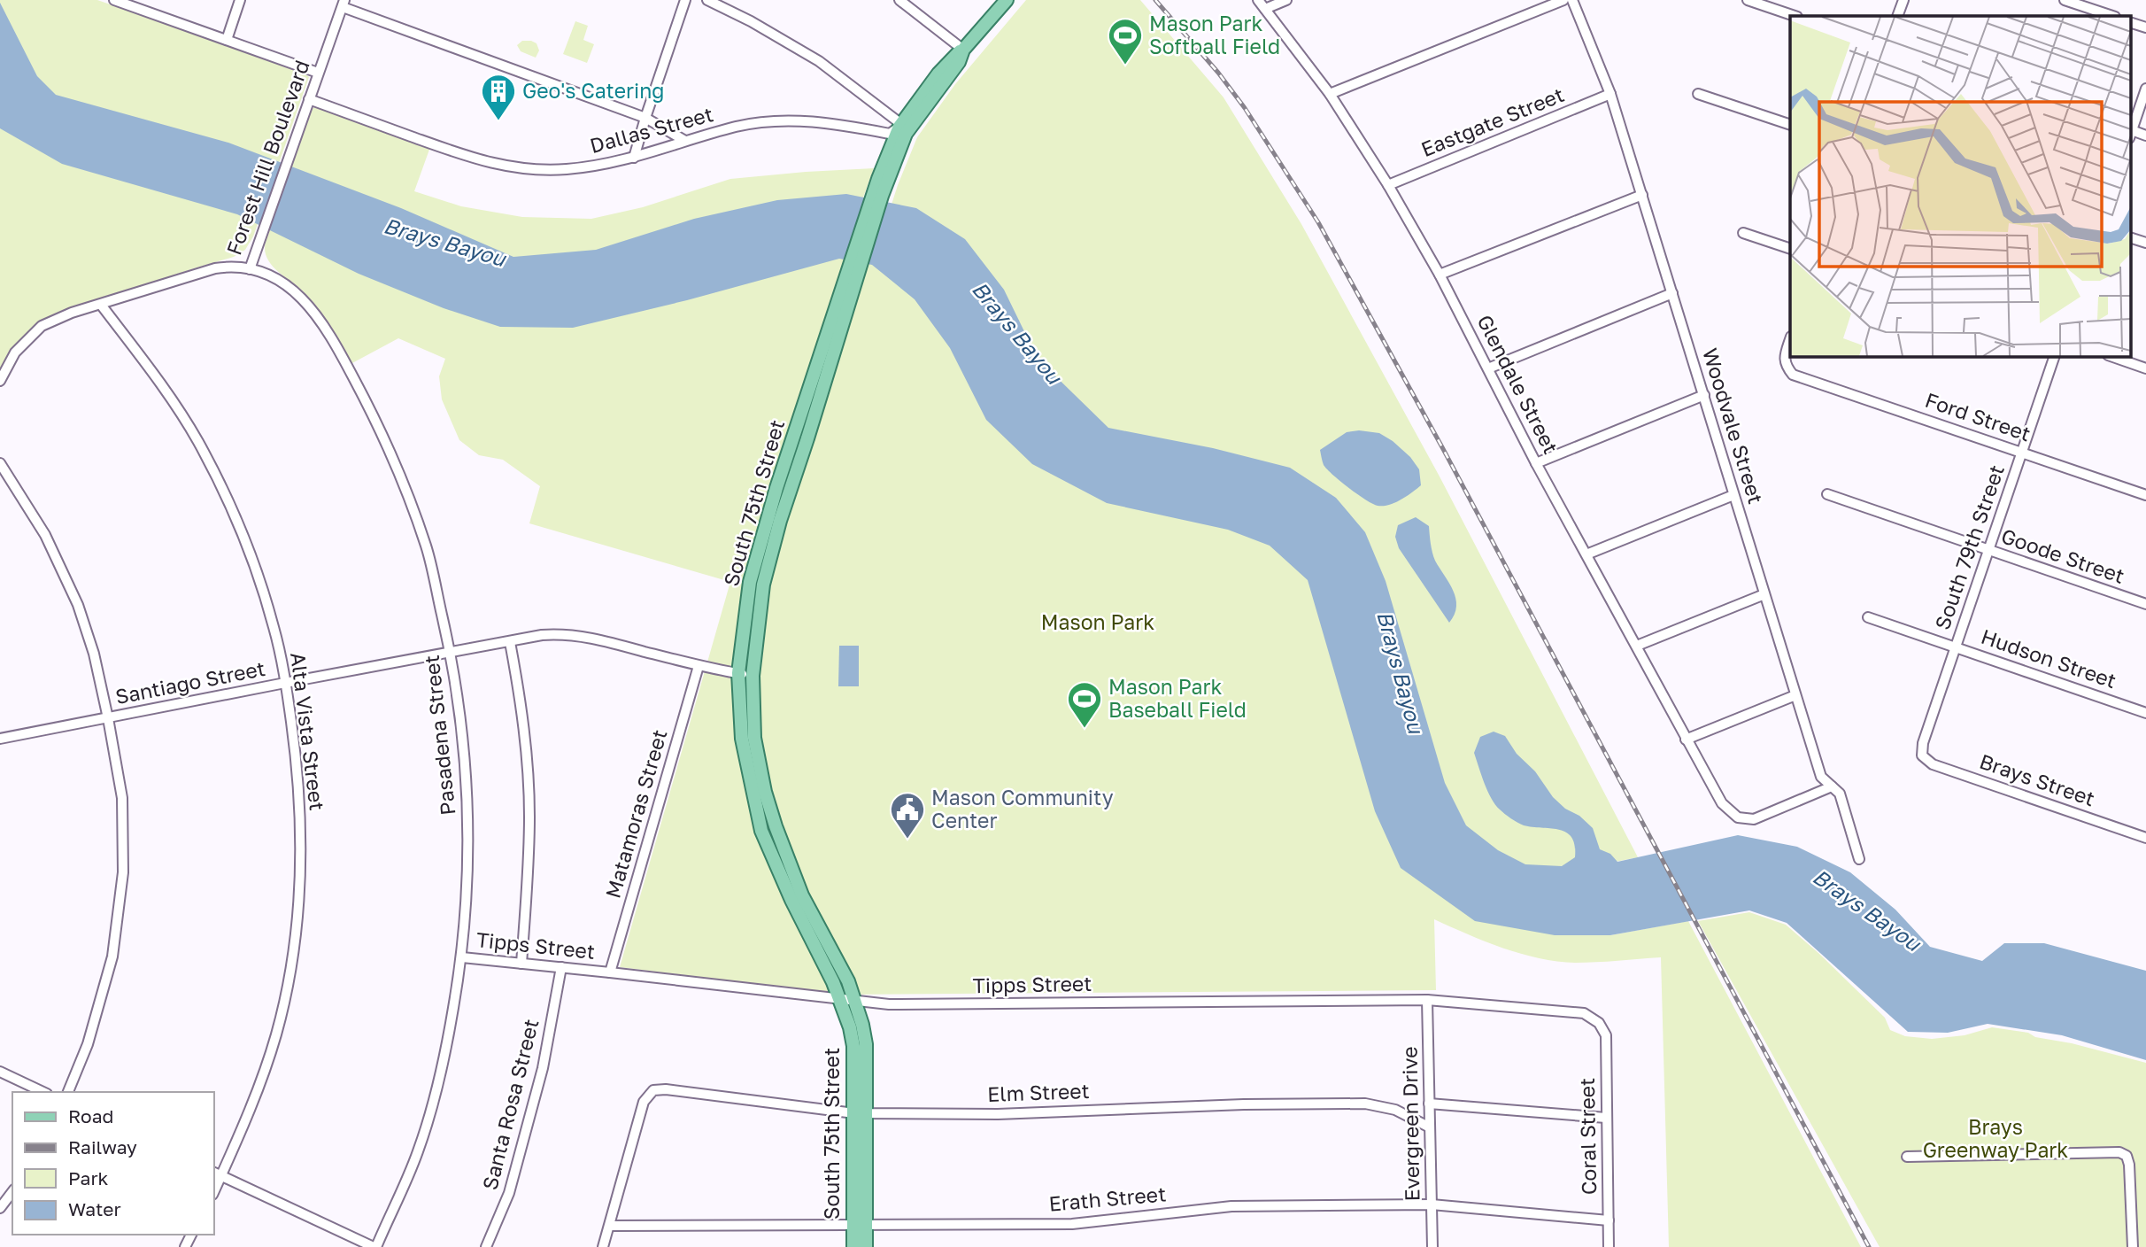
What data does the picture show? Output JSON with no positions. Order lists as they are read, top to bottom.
{
  "streets": {
    "main road": ["South 75th Street"],
    "street": [
      "Eastgate Street",
      "Dallas Street",
      "Forest Hill Boulevard",
      "Glendale Street",
      "Ford Street",
      "Woodvale Street",
      "South 79th Street",
      "Goode Street",
      "Hudson Street",
      "Santiago Street",
      "Alta Vista Street",
      "Pasadena Street",
      "Brays Street",
      "Matamoras Street",
      "Tipps Street",
      "Elm Street",
      "Santa Rosa Street",
      "Evergreen Drive",
      "Coral Street",
      "Erath Street"
    ]
  },
  "crossings": [
    ["Eastgate Street", "Glendale Street"],
    ["Eastgate Street", "Woodvale Street"],
    ["Dallas Street", "Forest Hill Boulevard"],
    ["Dallas Street", "South 75th Street"],
    ["Forest Hill Boulevard", "Alta Vista Street"],
    ["Forest Hill Boulevard", "Pasadena Street"],
    ["Glendale Street", "Woodvale Street"],
    ["Ford Street", "South 79th Street"],
    ["South 75th Street", "Santiago Street"],
    ["South 75th Street", "Tipps Street"],
    ["South 75th Street", "Elm Street"],
    ["South 75th Street", "Erath Street"],
    ["South 79th Street", "Goode Street"],
    ["South 79th Street", "Hudson Street"],
    ["South 79th Street", "Brays Street"],
    ["Santiago Street", "Alta Vista Street"],
    ["Santiago Street", "Pasadena Street"],
    ["Santiago Street", "Matamoras Street"],
    ["Pasadena Street", "Tipps Street"],
    ["Matamoras Street", "Tipps Street"],
    ["Tipps Street", "Santa Rosa Street"],
    ["Tipps Street", "Evergreen Drive"],
    ["Tipps Street", "Coral Street"],
    ["Elm Street", "Evergreen Drive"],
    ["Elm Street", "Erath Street"],
    ["Evergreen Drive", "Erath Street"],
    ["Coral Street", "Erath Street"]
  ],
  "water": ["Brays Bayou"],
  "parks": ["Mason Park", "Brays Greenway Park"],
  "places": {
    "sports": ["Mason Park Softball Field", "Mason Park Baseball Field"],
    "building": ["Geo's Catering"],
    "public building": ["Mason Community Center"]
  },
  "legend": [
    "Road",
    "Railway",
    "Park",
    "Water"
  ]
}
